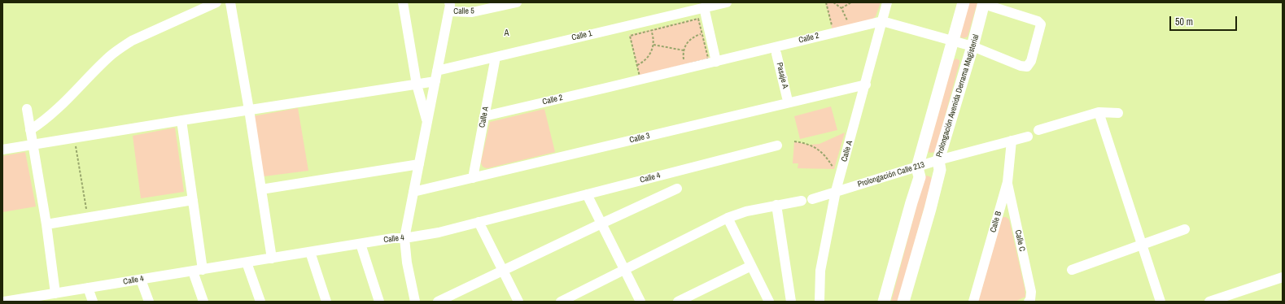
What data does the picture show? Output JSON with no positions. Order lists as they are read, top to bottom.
{
  "streets": {
    "street": [
      "Calle 5",
      "Calle 1",
      "Calle 2",
      "Pasaje A",
      "Prolongación Avenida Derrama Magisterial",
      "Calle A",
      "Calle 3",
      "Prolongación Calle 213",
      "Calle 4",
      "Calle B",
      "Calle C"
    ]
  },
  "crossings": [
    ["Calle 1", "Calle A"],
    ["Calle 2", "Prolongación Avenida Derrama Magisterial"],
    ["Calle 2", "Calle A"],
    ["Prolongación Avenida Derrama Magisterial", "Prolongación Calle 213"],
    ["Calle A", "Calle 3"],
    ["Calle A", "Prolongación Calle 213"],
    ["Prolongación Calle 213", "Calle B"],
    ["Calle B", "Calle C"]
  ],
  "districts": ["A"],
  "scale_bar": "50 m"
}
